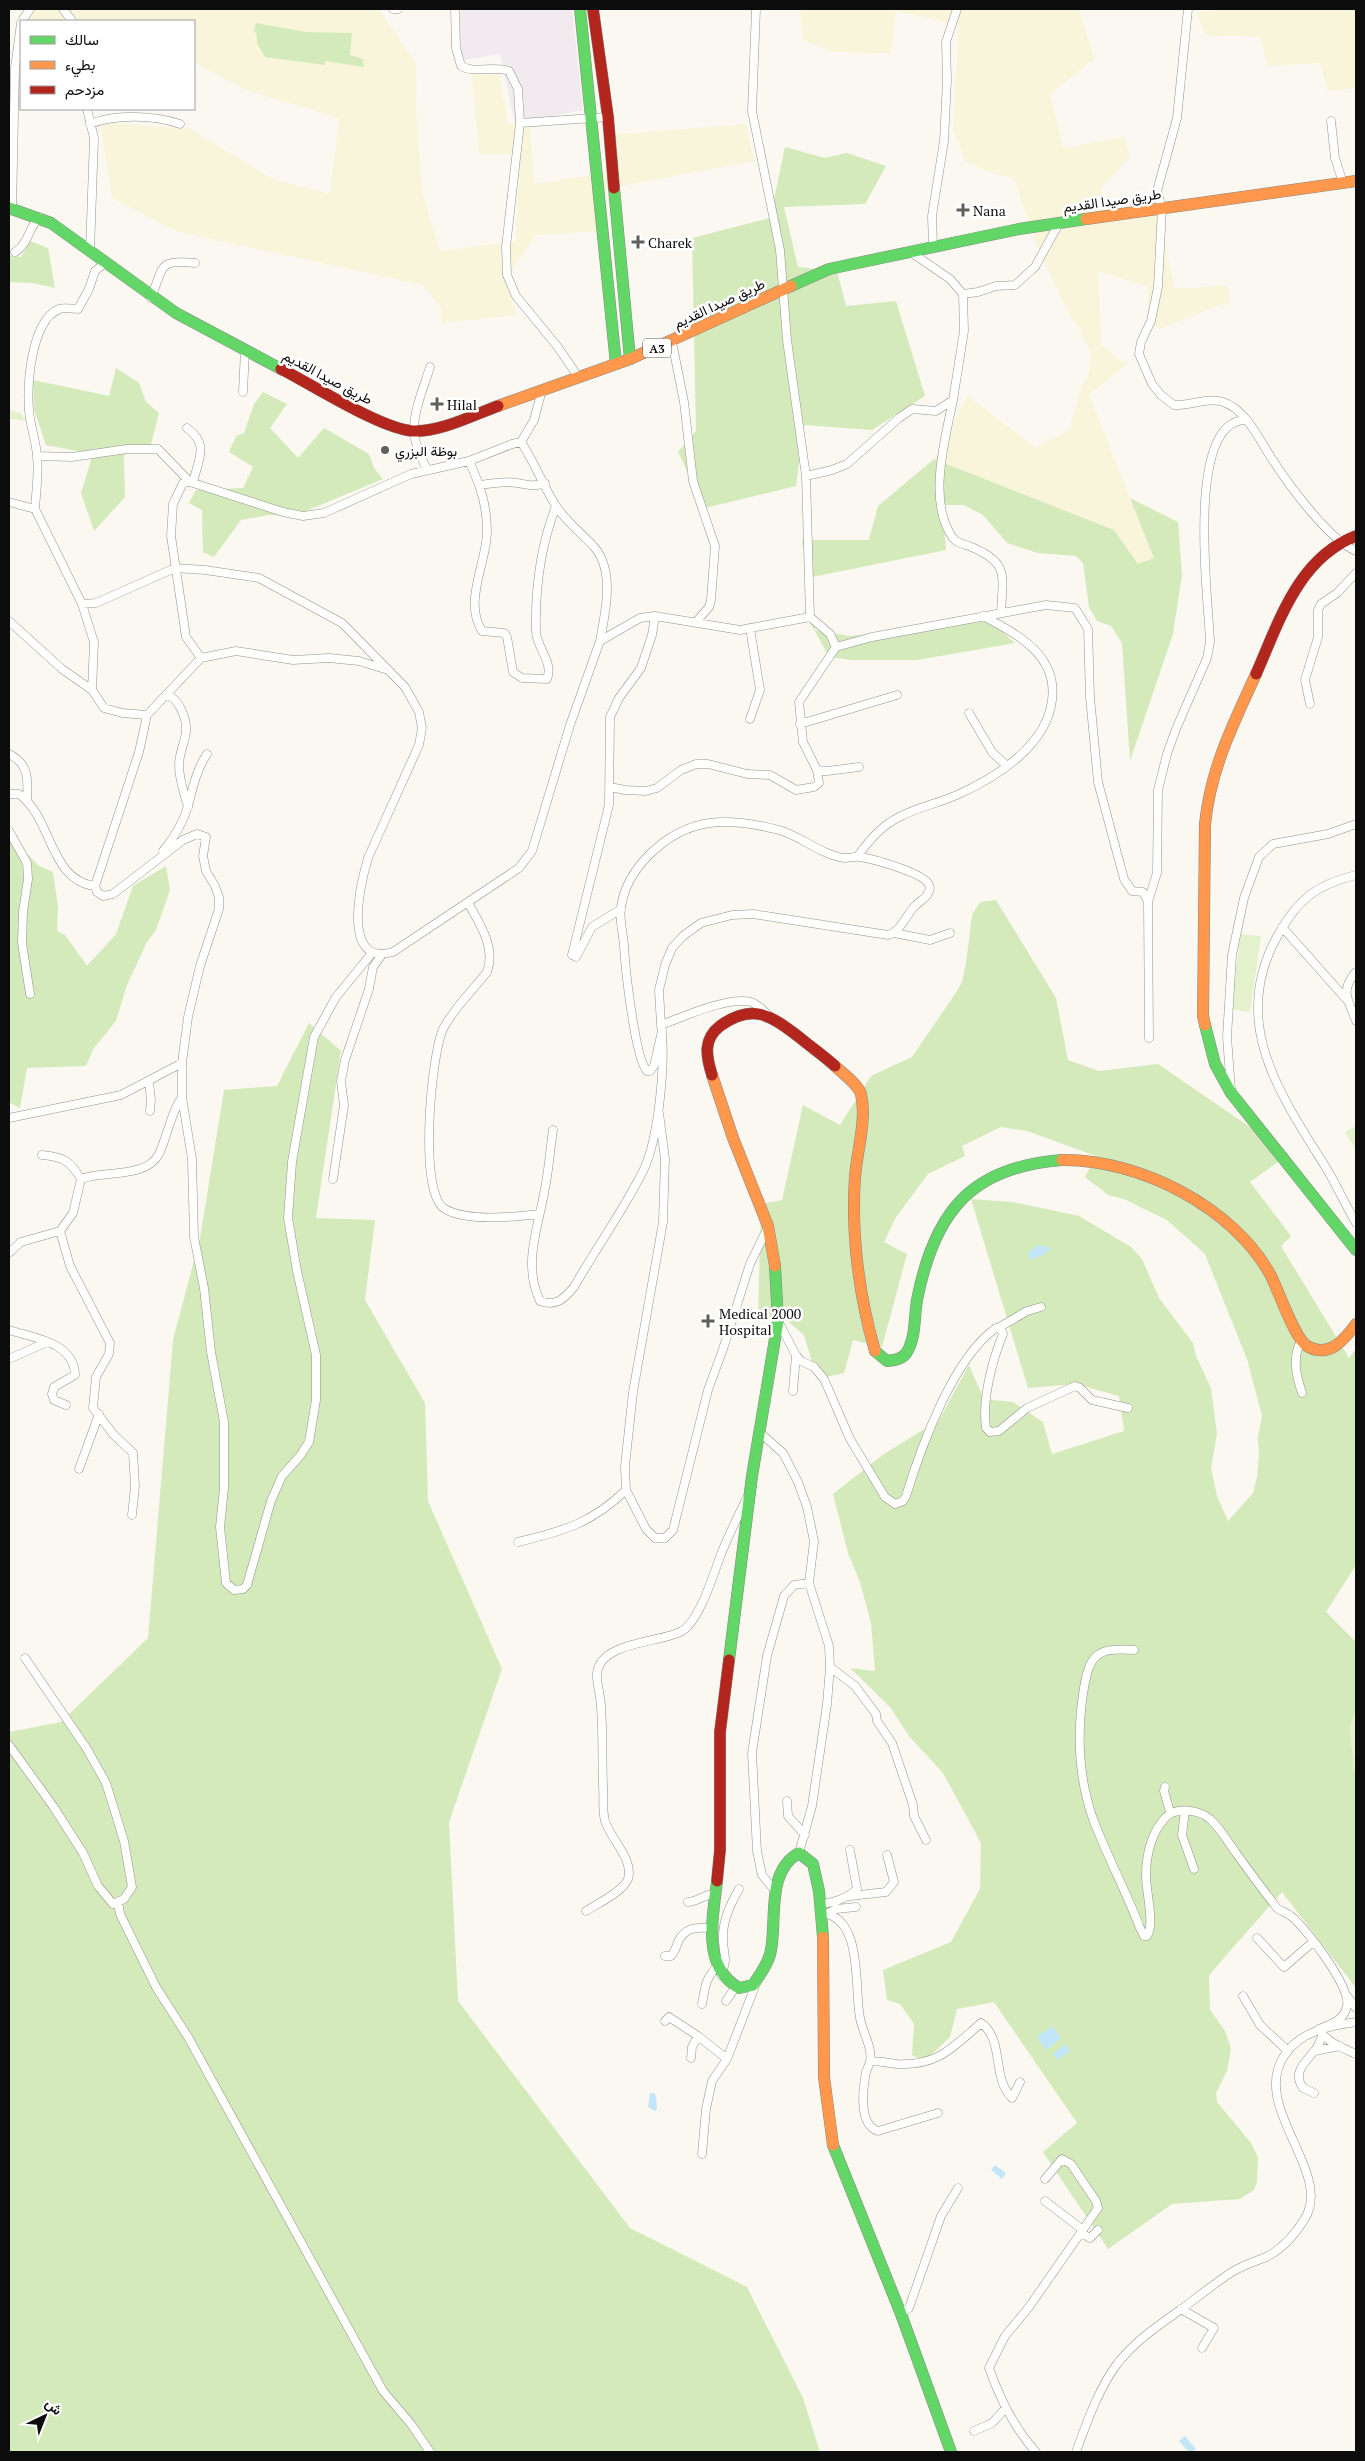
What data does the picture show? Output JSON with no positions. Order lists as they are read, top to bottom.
{
  "streets": {
    "main road": ["طريق صيدا القديم", "A3"]
  },
  "places": {
    "health": [
      "Nana",
      "Charek",
      "Hilal",
      "Medical 2000 Hospital"
    ],
    "other": ["بوظة البزري"]
  },
  "legend": ["سالك", "بطيء", "مزدحم"],
  "north": "top right"
}
